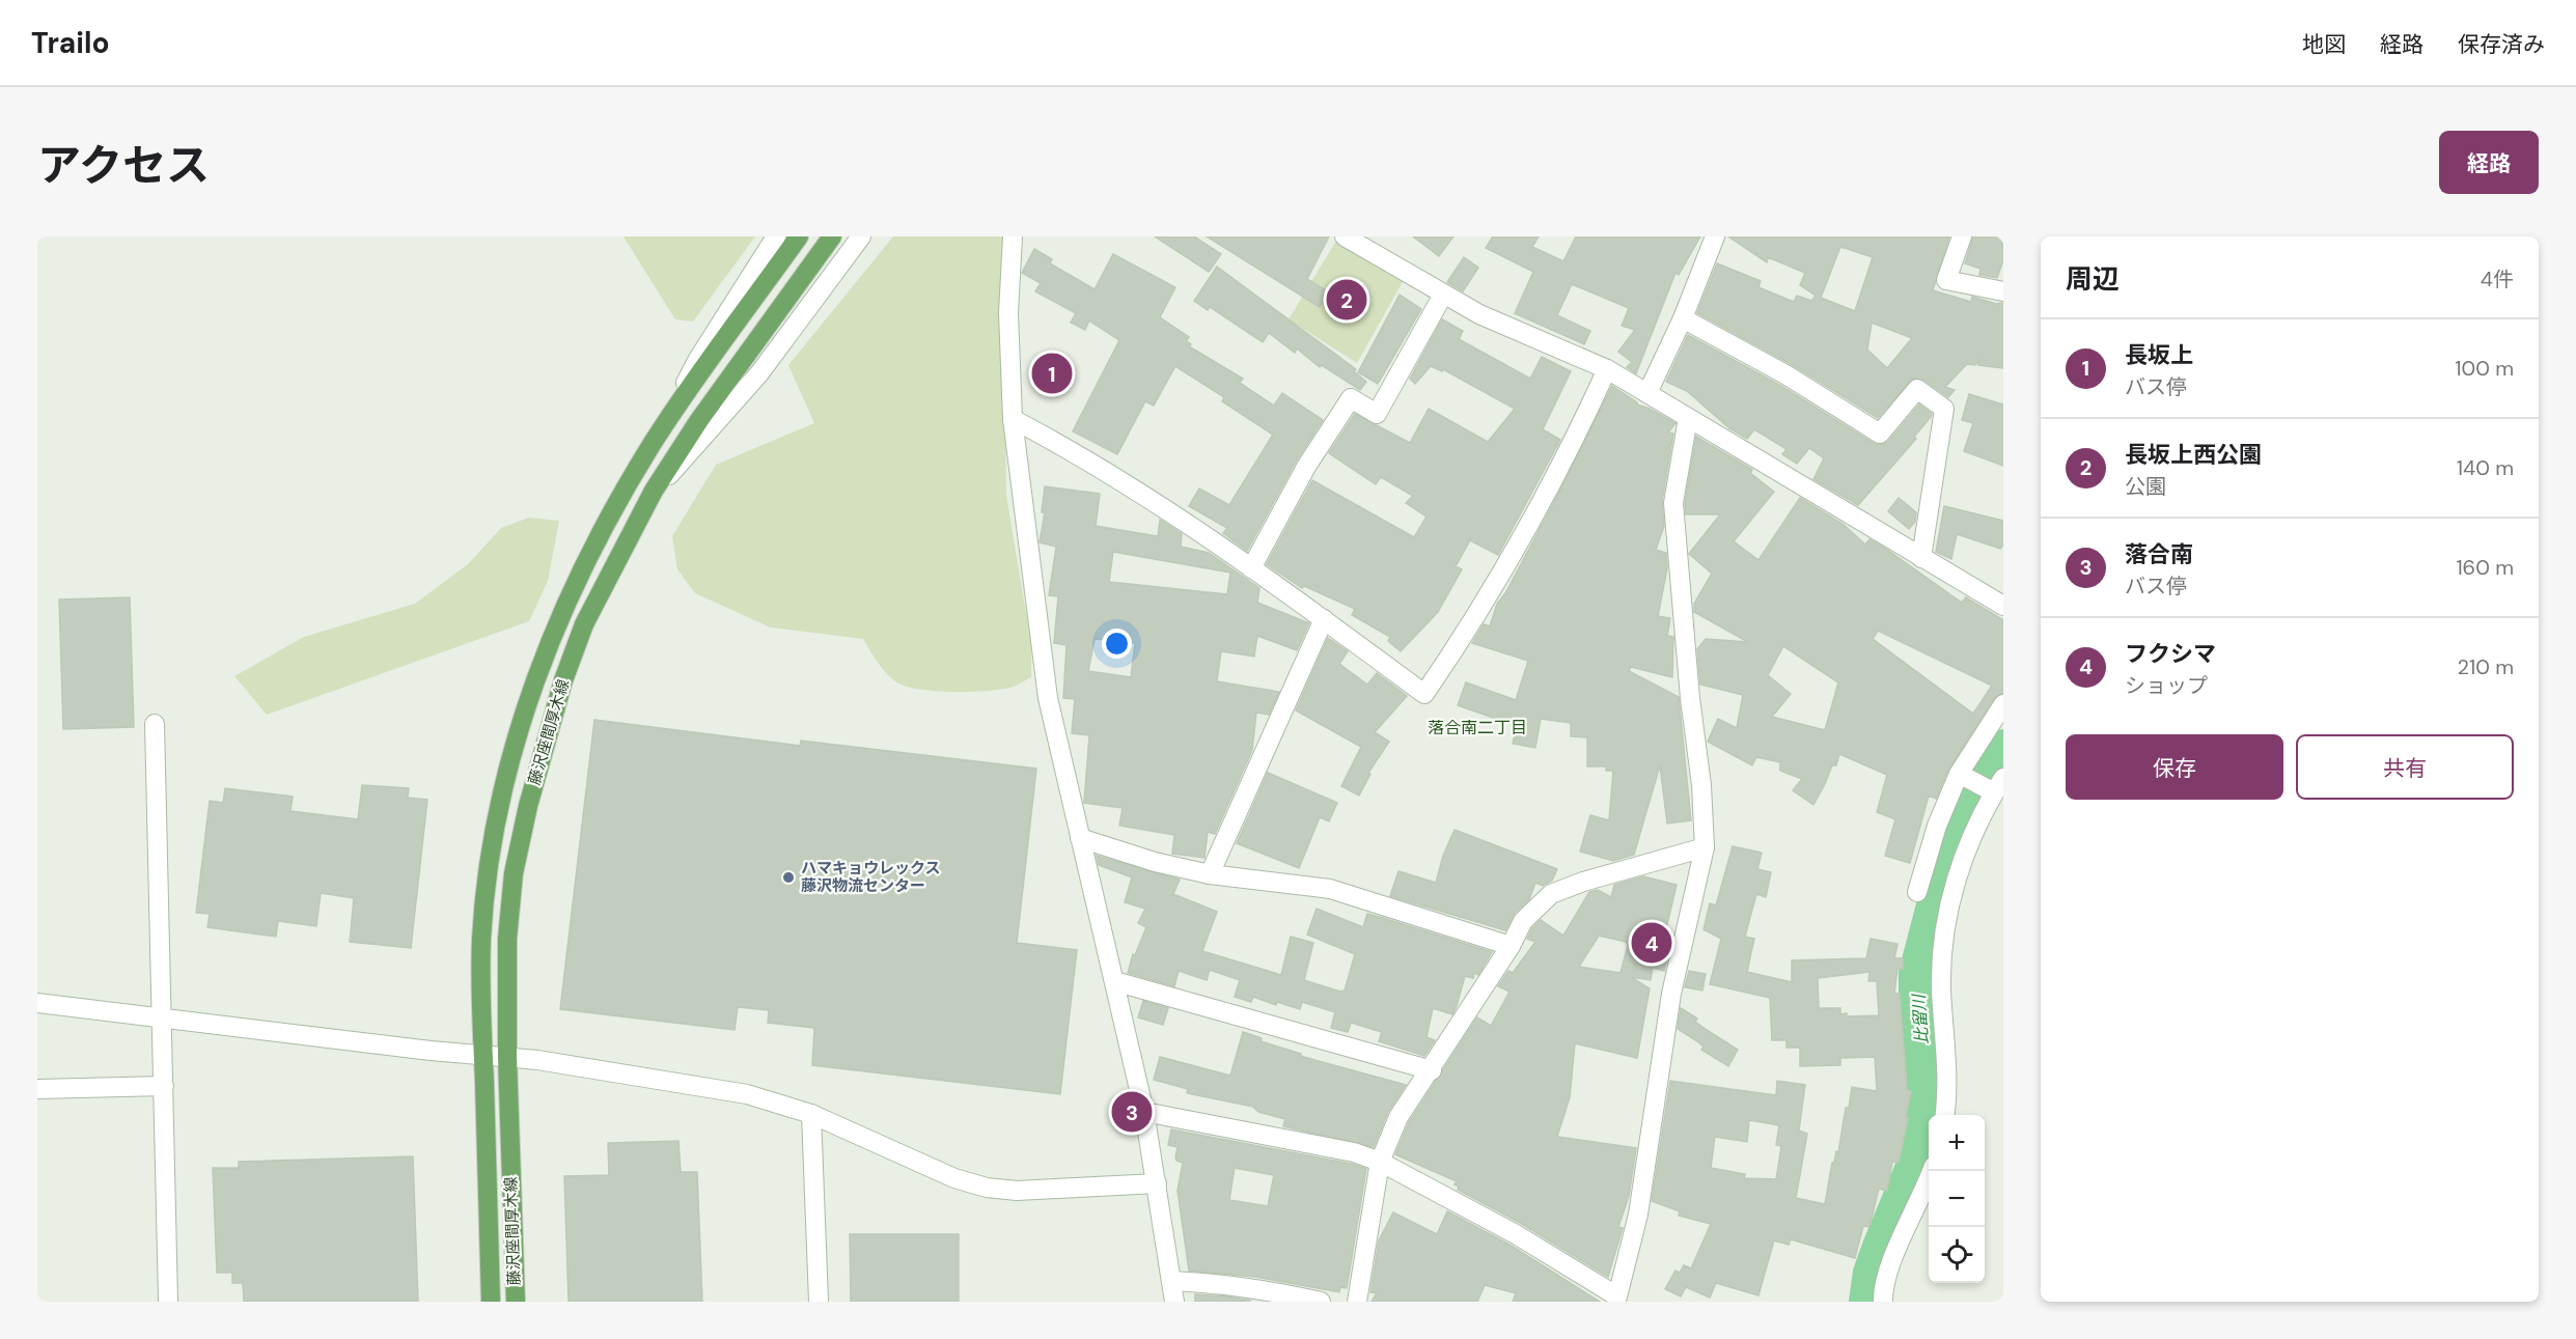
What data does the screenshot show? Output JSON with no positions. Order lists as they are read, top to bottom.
{
  "streets": {
    "main road": ["藤沢座間厚木線"]
  },
  "districts": ["落合南二丁目"],
  "water": ["比留川"],
  "places": ["ハマキョウレックス 藤沢物流センター"],
  "page": {
    "header": "Trailo",
    "nav": ["地図", "経路", "保存済み"],
    "title": "アクセス",
    "buttons": [
      "経路",
      ["保存", "共有"]
    ],
    "heading": ["周辺", "4件"],
    "pins": [
      "2",
      "1",
      "4",
      "3"
    ],
    "list": [
      {
        "mark": "1",
        "name": "長坂上",
        "note": "バス停",
        "value": "100 m"
      },
      {
        "mark": "2",
        "name": "長坂上西公園",
        "note": "公園",
        "value": "140 m"
      },
      {
        "mark": "3",
        "name": "落合南",
        "note": "バス停",
        "value": "160 m"
      },
      {
        "mark": "4",
        "name": "フクシマ",
        "note": "ショップ",
        "value": "210 m"
      }
    ],
    "map_buttons": ["+", "−"]
  }
}
